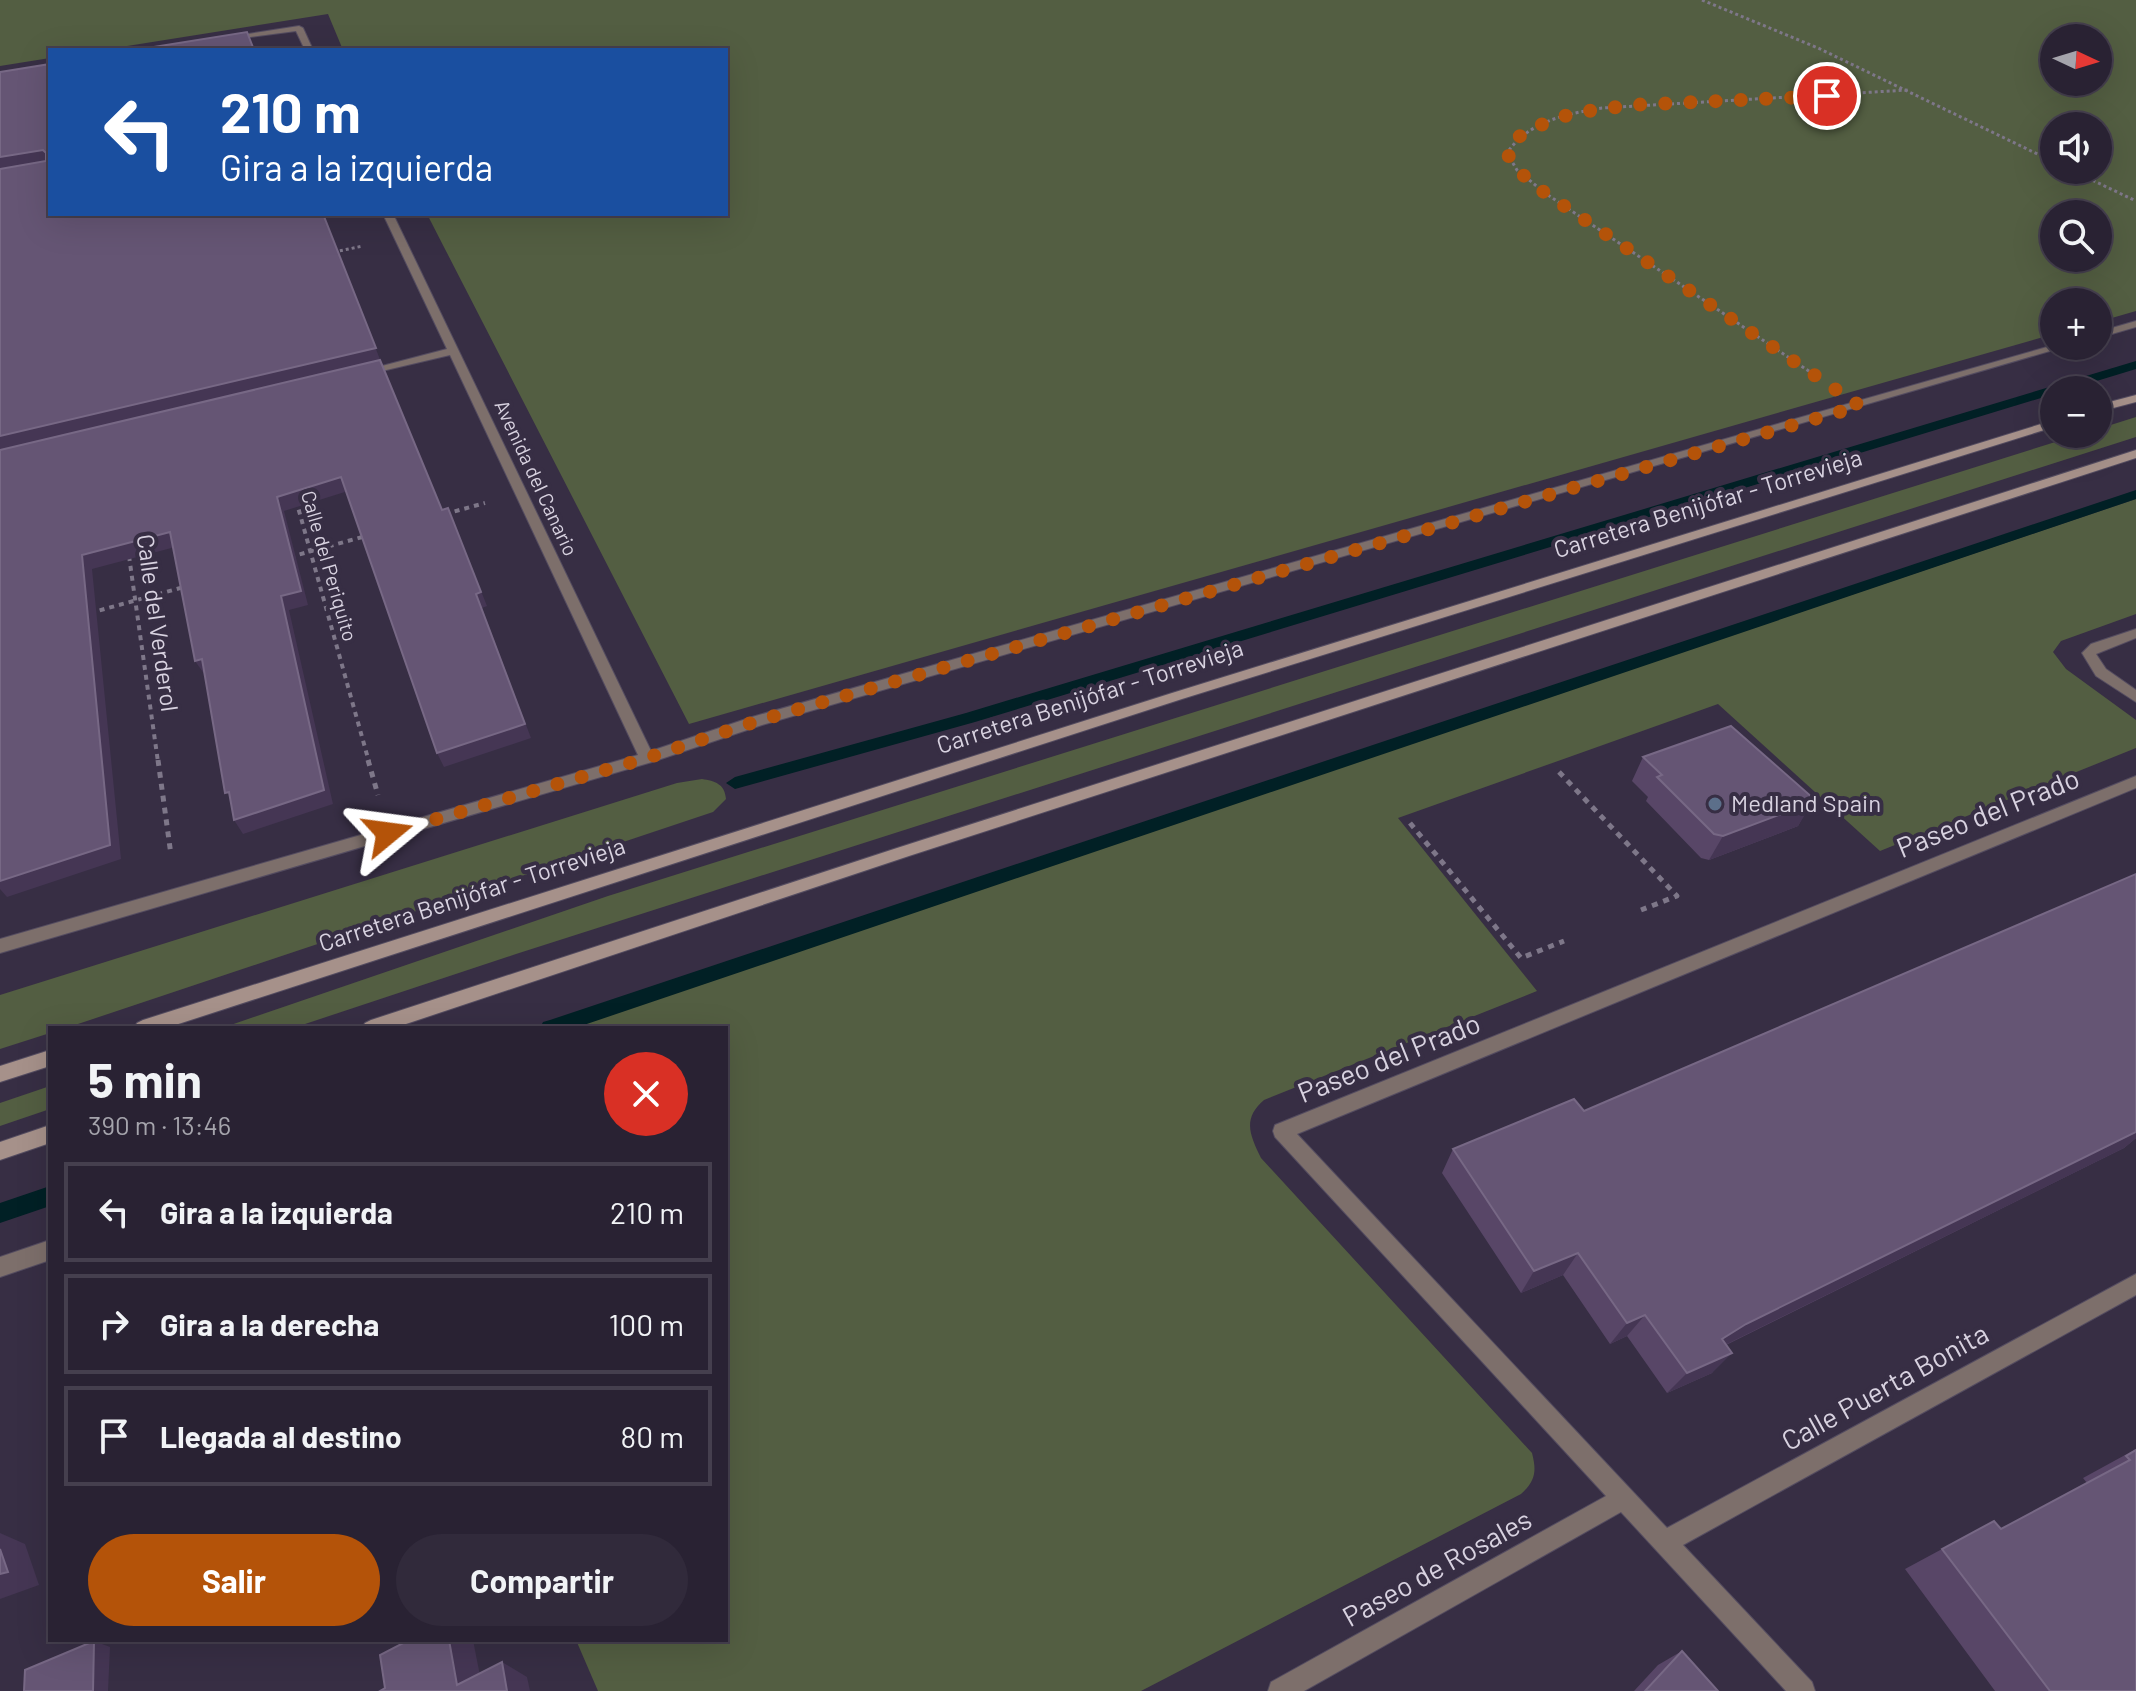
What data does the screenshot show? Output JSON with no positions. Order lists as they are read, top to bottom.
{
  "streets": {
    "main road": ["Carretera Benijófar - Torrevieja"],
    "street": [
      "Avenida del Canario",
      "Paseo del Prado",
      "Calle Puerta Bonita",
      "Paseo de Rosales"
    ],
    "path": ["Calle del Periquito", "Calle del Verderol"]
  },
  "crossings": [
    ["Paseo del Prado", "Calle Puerta Bonita"],
    ["Paseo del Prado", "Paseo de Rosales"]
  ],
  "places": ["Medland Spain"],
  "north": "right",
  "page": {
    "map_buttons": ["+", "−"],
    "turn": ["210 m", "Gira a la izquierda"],
    "heading": ["5 min", "390 m · 13:46"],
    "list": [
      {
        "name": "Gira a la izquierda",
        "value": "210 m"
      },
      {
        "name": "Gira a la derecha",
        "value": "100 m"
      },
      {
        "name": "Llegada al destino",
        "value": "80 m"
      }
    ],
    "buttons": ["Salir", "Compartir"]
  }
}
